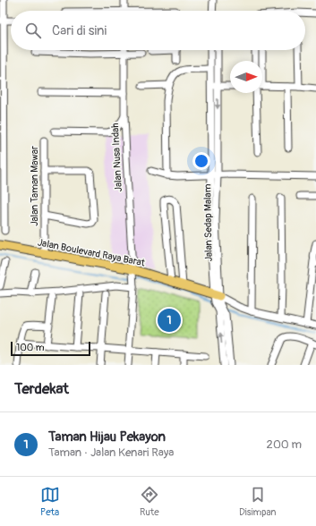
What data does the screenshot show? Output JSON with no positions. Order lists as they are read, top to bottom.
{
  "streets": {
    "main road": ["Jalan Boulevard Raya Barat"],
    "street": ["Jalan Nusa Indah", "Jalan Taman Mawar", "Jalan Sedap Malam"]
  },
  "crossings": [
    ["Jalan Nusa Indah", "Jalan Boulevard Raya Barat"],
    ["Jalan Taman Mawar", "Jalan Boulevard Raya Barat"],
    ["Jalan Sedap Malam", "Jalan Boulevard Raya Barat"]
  ],
  "scale_bar": "100 m",
  "north": "right",
  "page": {
    "search": "Cari di sini",
    "pins": "1",
    "scale": "100 m",
    "heading": "Terdekat",
    "list": [
      {
        "mark": "1",
        "name": "Taman Hijau Pekayon",
        "note": "Taman · Jalan Kenari Raya",
        "value": "200 m"
      }
    ],
    "nav": ["Peta", "Rute", "Disimpan"]
  }
}
